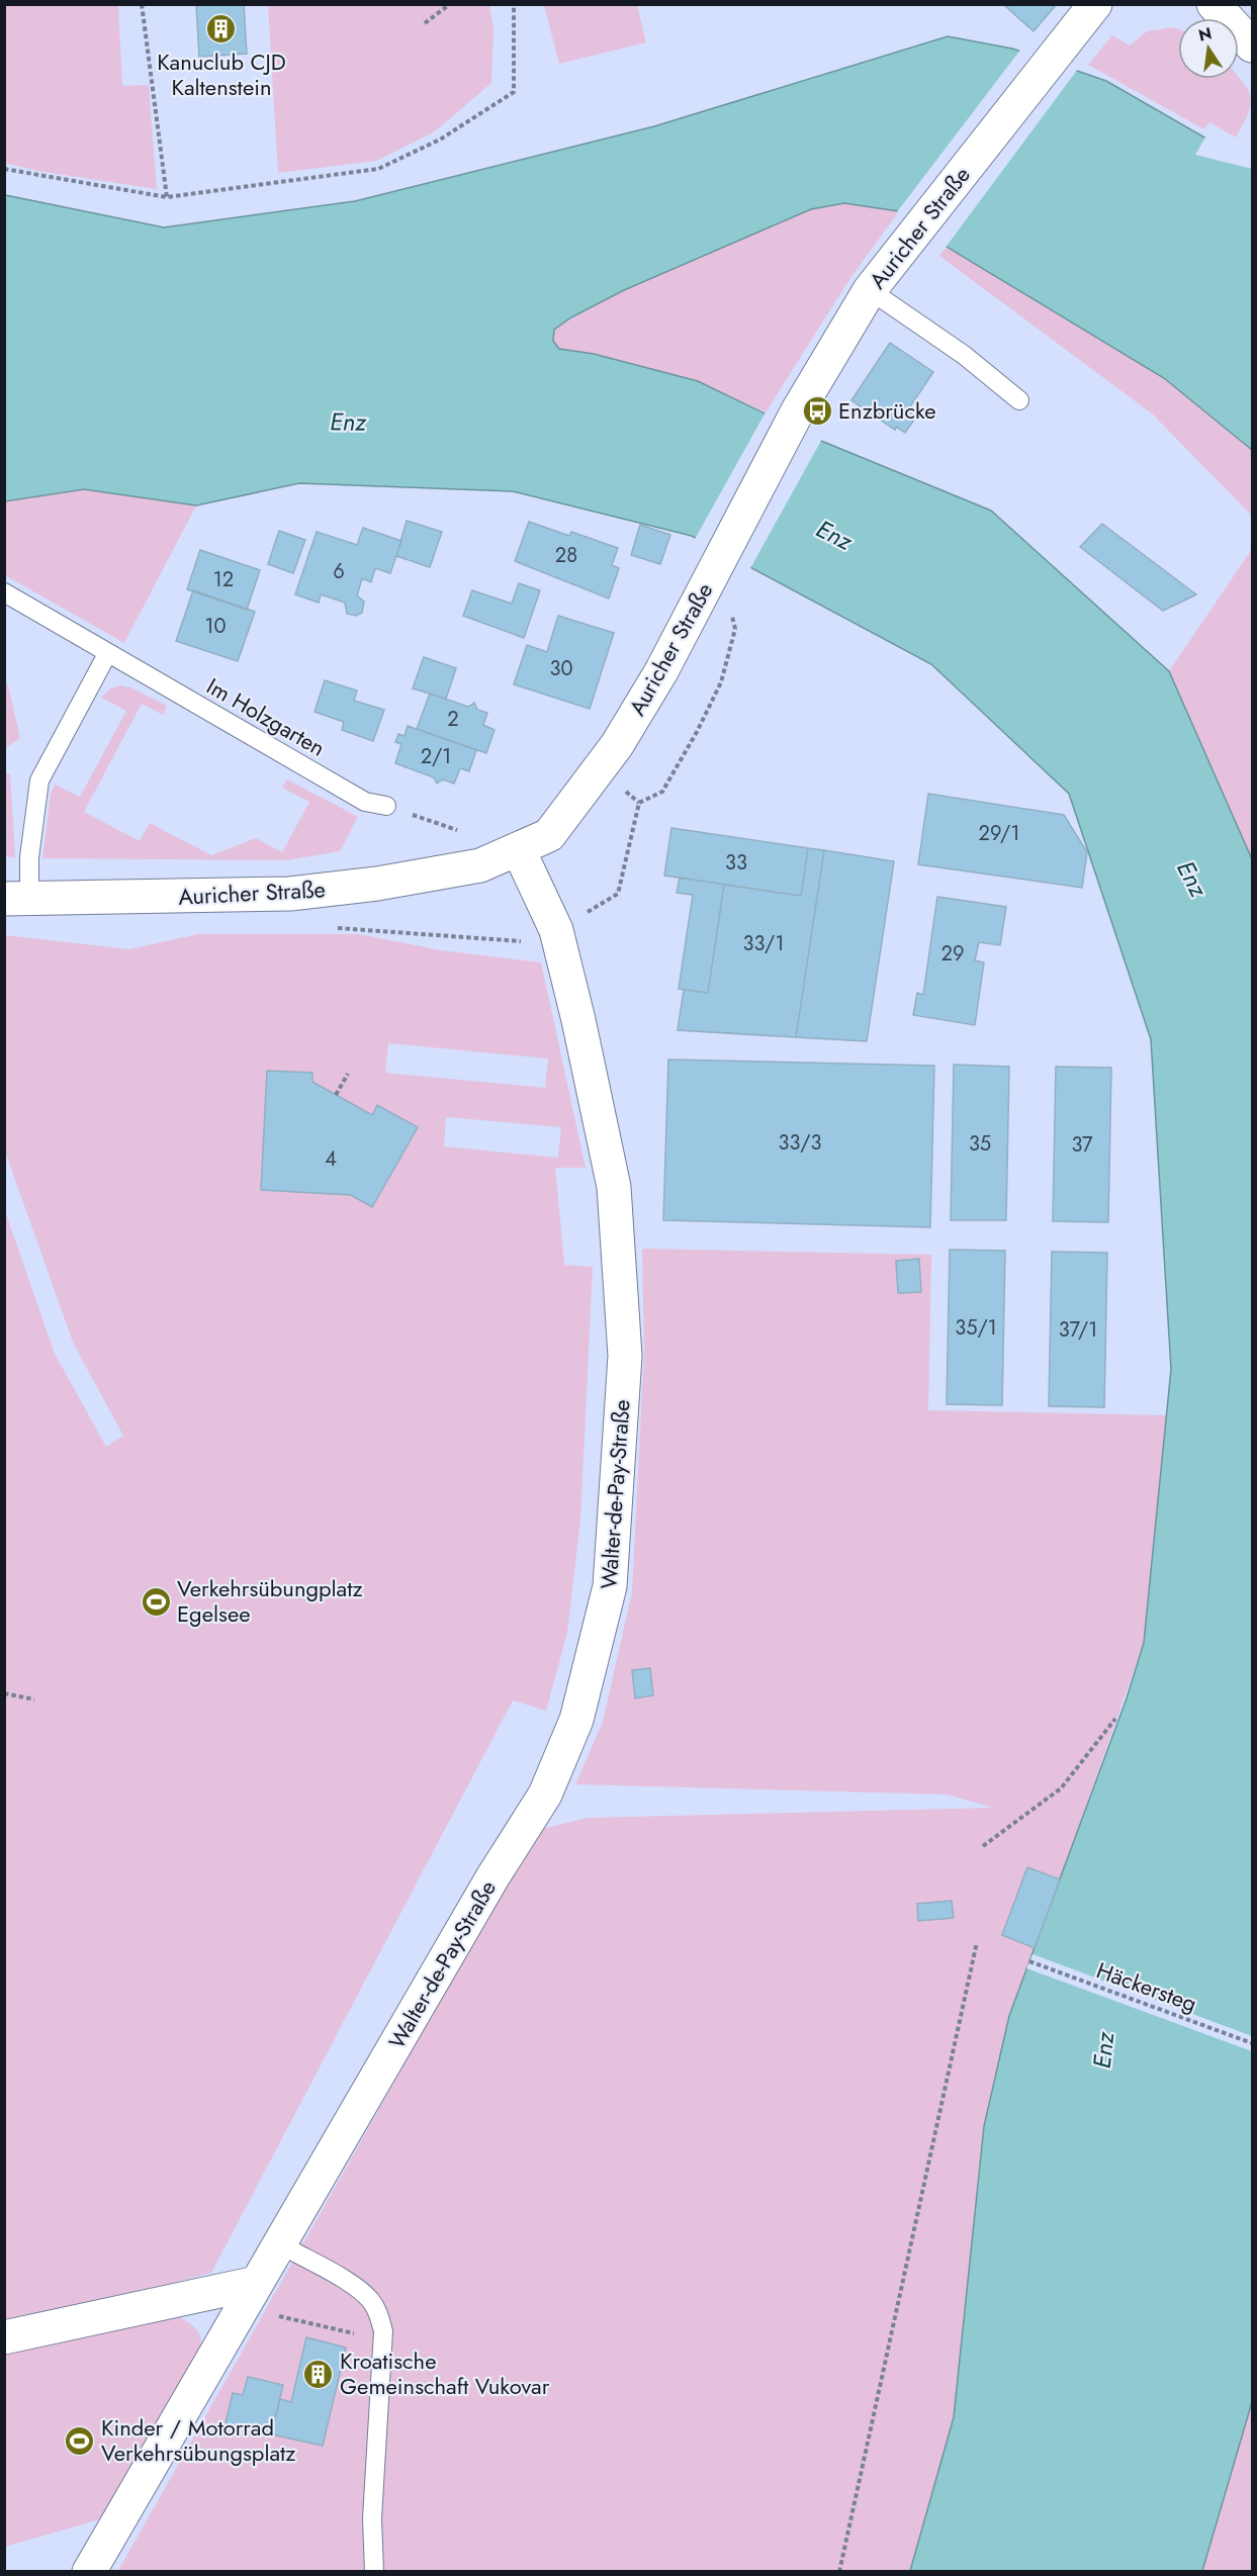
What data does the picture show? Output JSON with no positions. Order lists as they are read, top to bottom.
{
  "streets": {
    "street": ["Auricher Straße", "Walter-de-Pay-Straße"],
    "lane": ["Im Holzgarten"],
    "path": ["Häckersteg"]
  },
  "crossings": [
    ["Auricher Straße", "Walter-de-Pay-Straße"]
  ],
  "water": ["Enz"],
  "places": {
    "building": ["Kanuclub CJD Kaltenstein", "Kroatische Gemeinschaft Vukovar"],
    "bus stop": ["Enzbrücke"],
    "sports": ["Verkehrsübungplatz Egelsee", "Kinder / Motorrad Verkehrsübungsplatz"]
  },
  "house_numbers": [
    "28",
    "6",
    "12",
    "10",
    "30",
    "2",
    "2/1",
    "29/1",
    "33",
    "33/1",
    "29",
    "33/3",
    "35",
    "37",
    "4",
    "35/1",
    "37/1"
  ],
  "north": "top"
}
